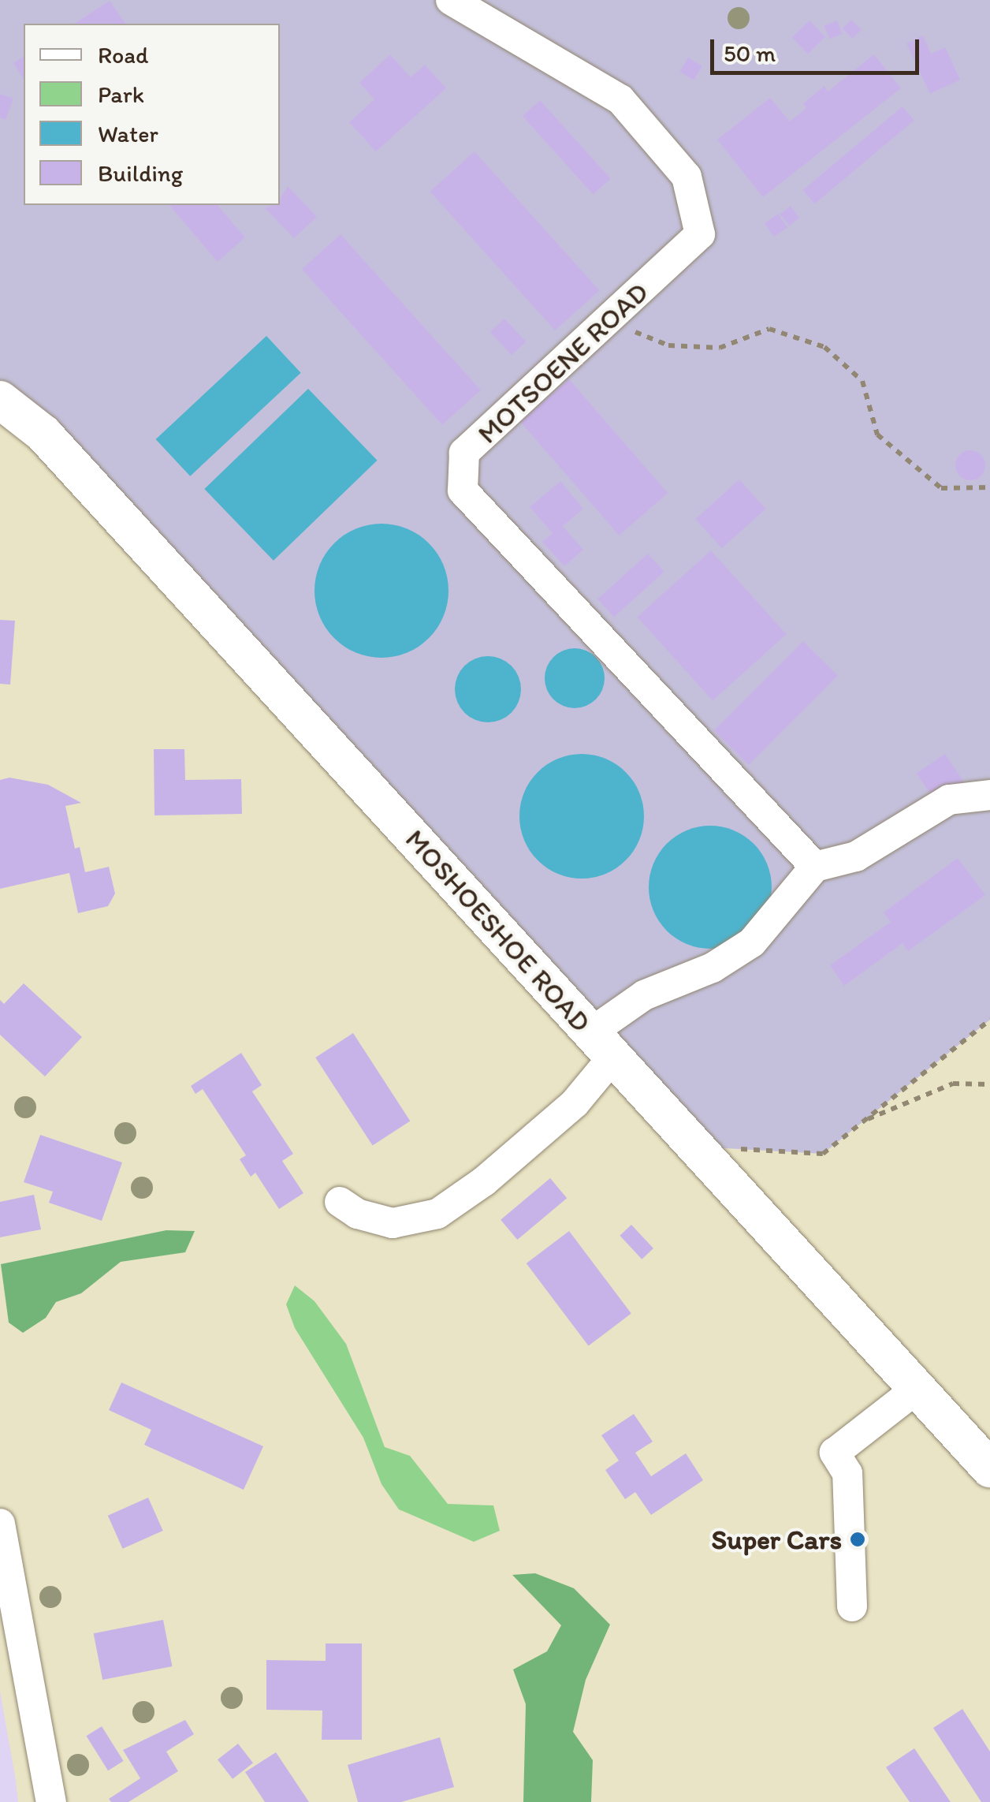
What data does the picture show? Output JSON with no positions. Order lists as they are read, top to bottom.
{
  "streets": {
    "main road": ["MOSHOESHOE ROAD"],
    "street": ["MOTSOENE ROAD"]
  },
  "places": ["Super Cars"],
  "legend": [
    "Road",
    "Park",
    "Water",
    "Building"
  ],
  "scale_bar": "50 m"
}
